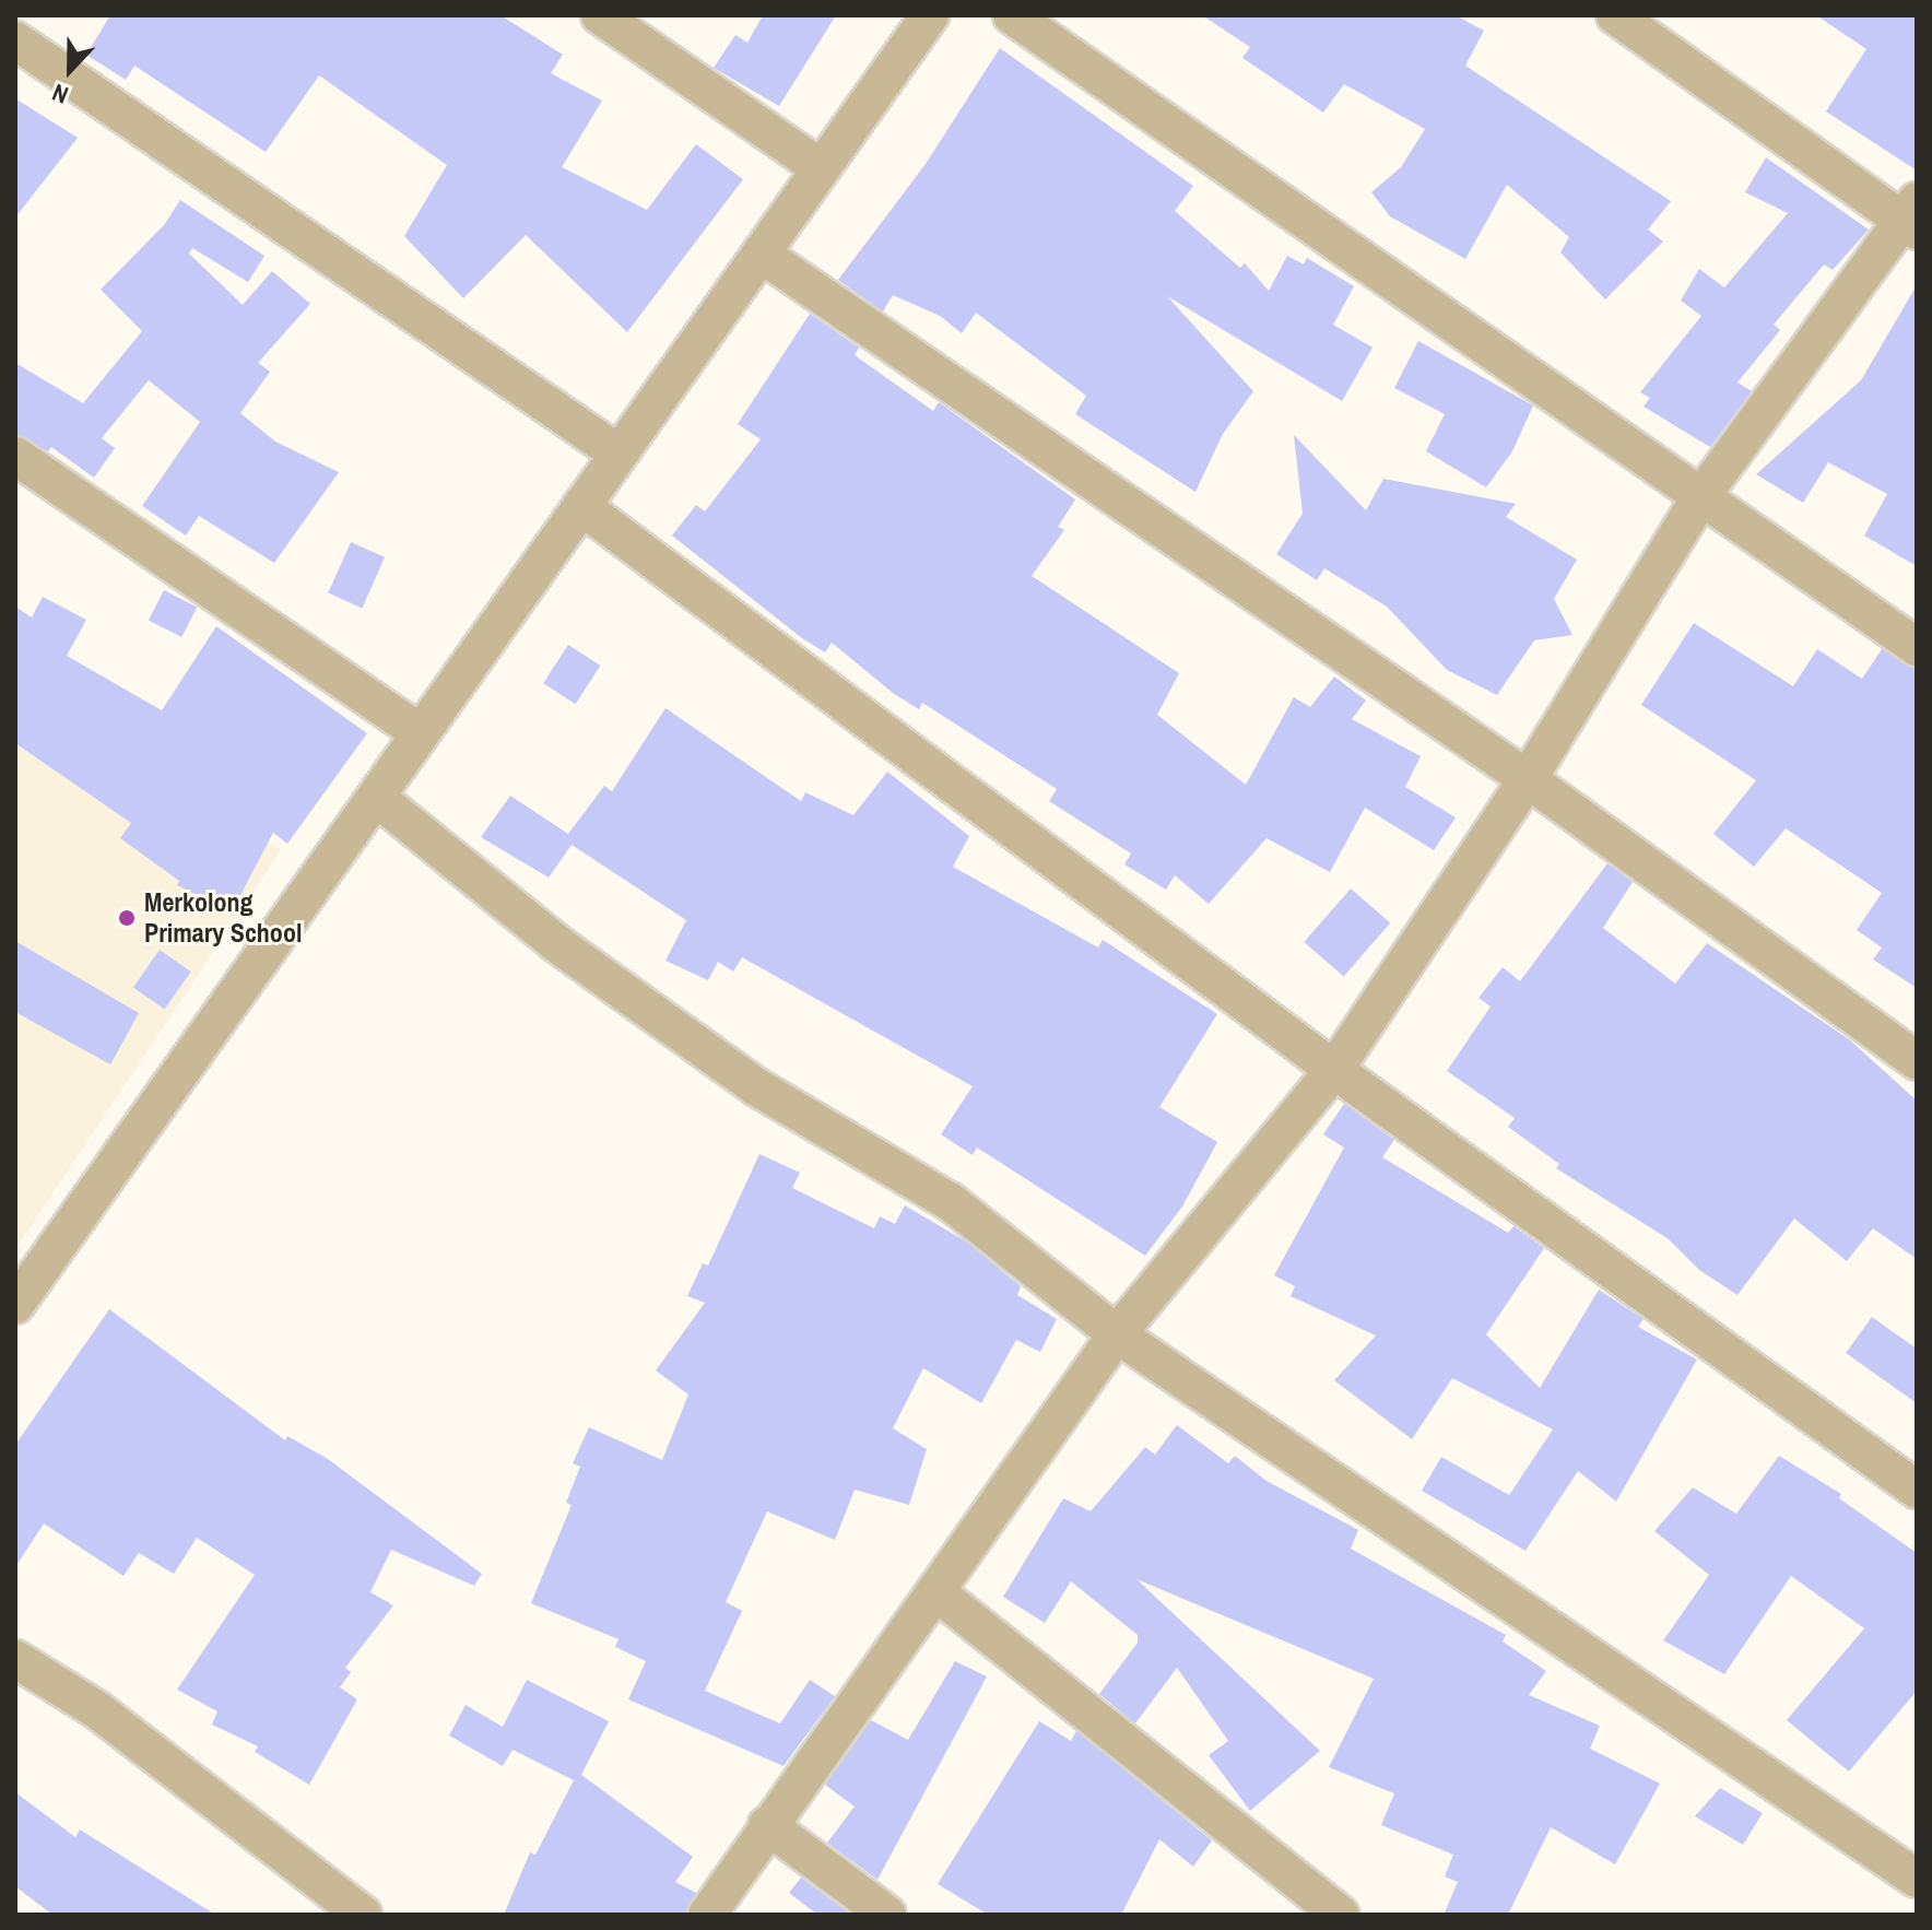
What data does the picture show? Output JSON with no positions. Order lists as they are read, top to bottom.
{
  "places": ["Merkolong Primary School"],
  "north": "bottom"
}
